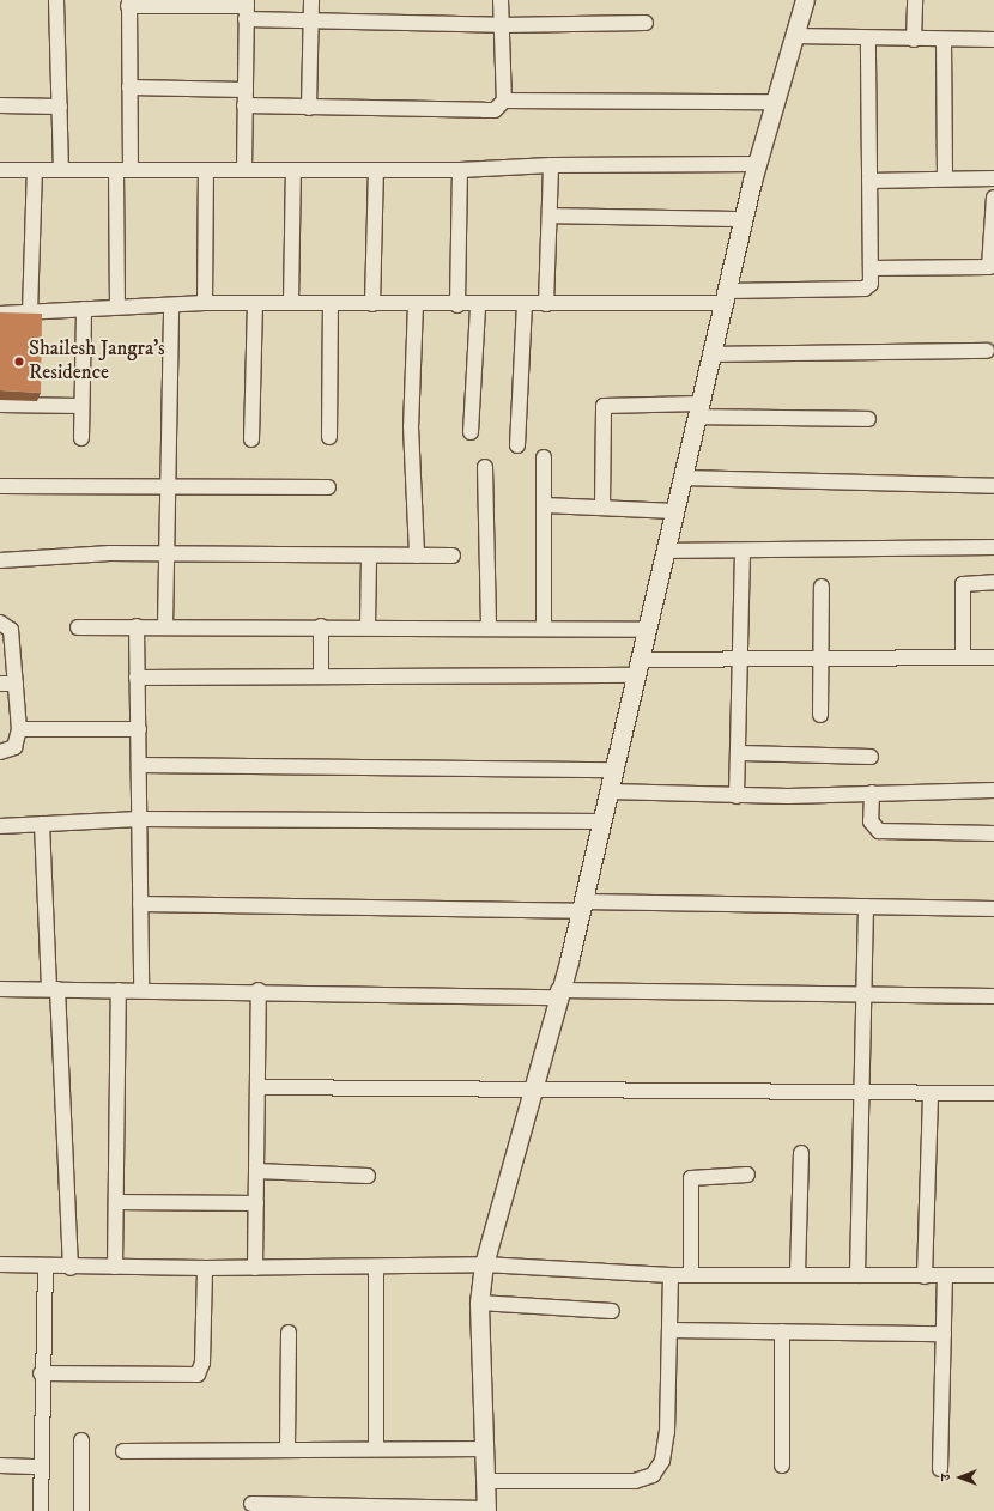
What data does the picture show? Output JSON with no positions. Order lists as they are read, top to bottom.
{
  "places": ["Shailesh Jangra's Residence"],
  "north": "left"
}
